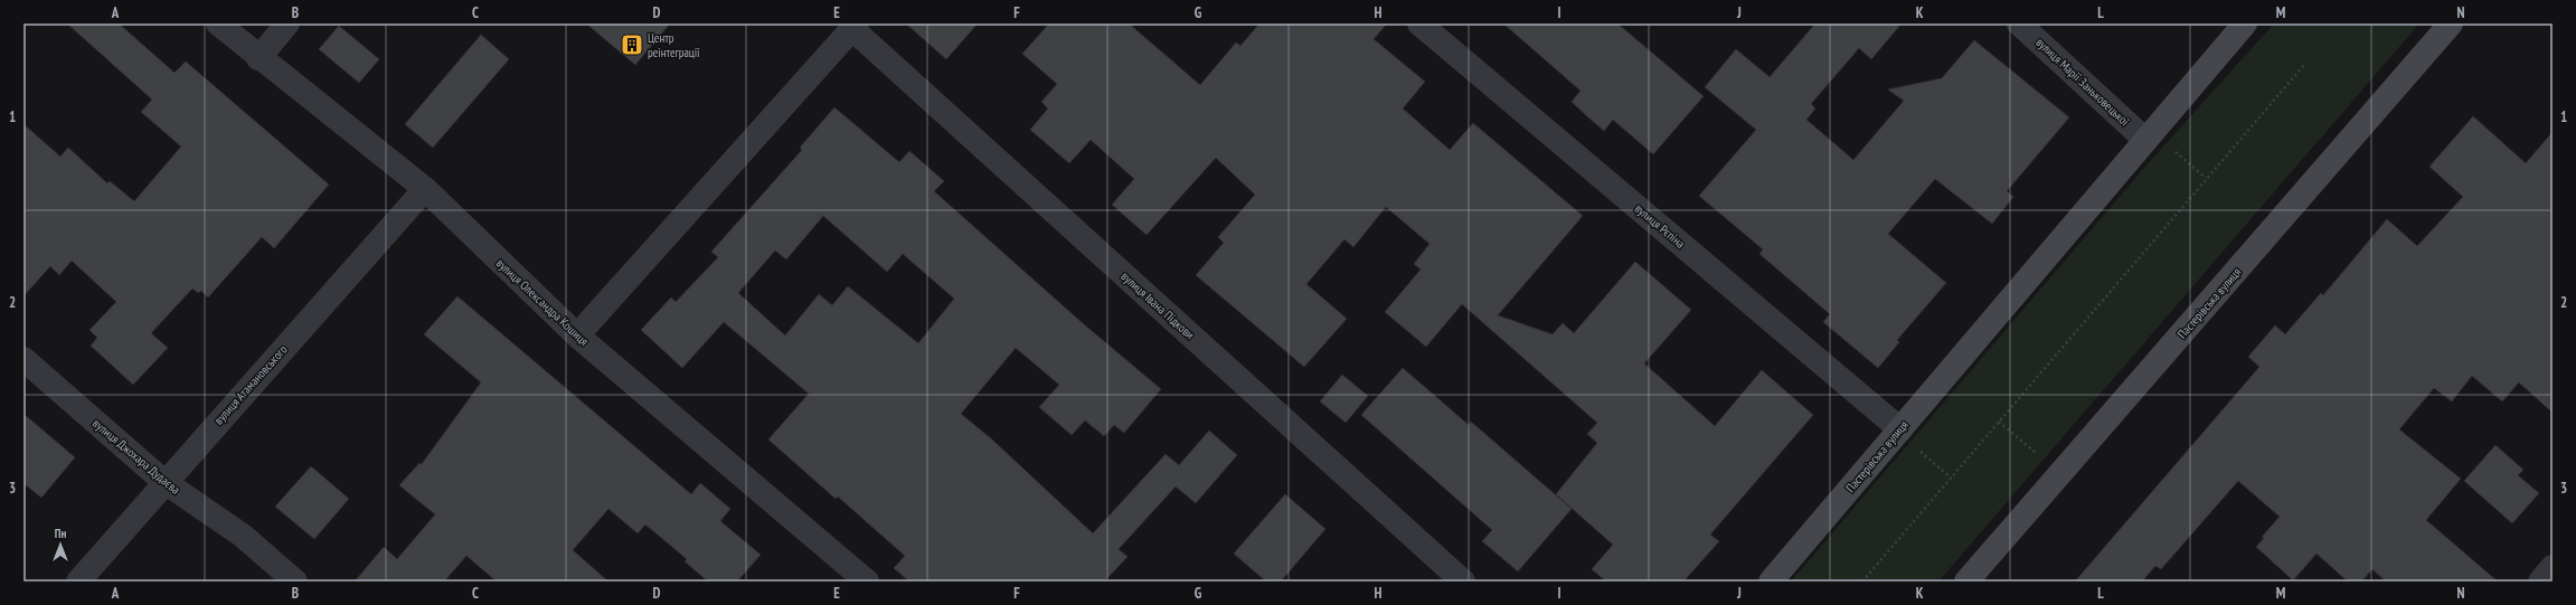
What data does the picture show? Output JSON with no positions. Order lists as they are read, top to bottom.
{
  "streets": {
    "main road": ["Пастерівська вулиця"],
    "street": [
      "вулиця Марії Заньковецької",
      "вулиця Рєпіна",
      "вулиця Олександра Кошиця",
      "вулиця Івана Підкови",
      "вулиця Атамановського",
      "вулиця Джохара Дудаєва"
    ]
  },
  "crossings": [
    ["вулиця Марії Заньковецької", "Пастерівська вулиця"],
    ["вулиця Рєпіна", "Пастерівська вулиця"],
    ["вулиця Олександра Кошиця", "вулиця Атамановського"],
    ["вулиця Атамановського", "вулиця Джохара Дудаєва"]
  ],
  "places": {
    "building": ["Центр реінтеграції"]
  },
  "north": "top",
  "grid": {
    "columns": [
      "A",
      "B",
      "C",
      "D",
      "E",
      "F",
      "G",
      "H",
      "I",
      "J",
      "K",
      "L",
      "M",
      "N"
    ],
    "rows": ["1", "2", "3"]
  }
}
